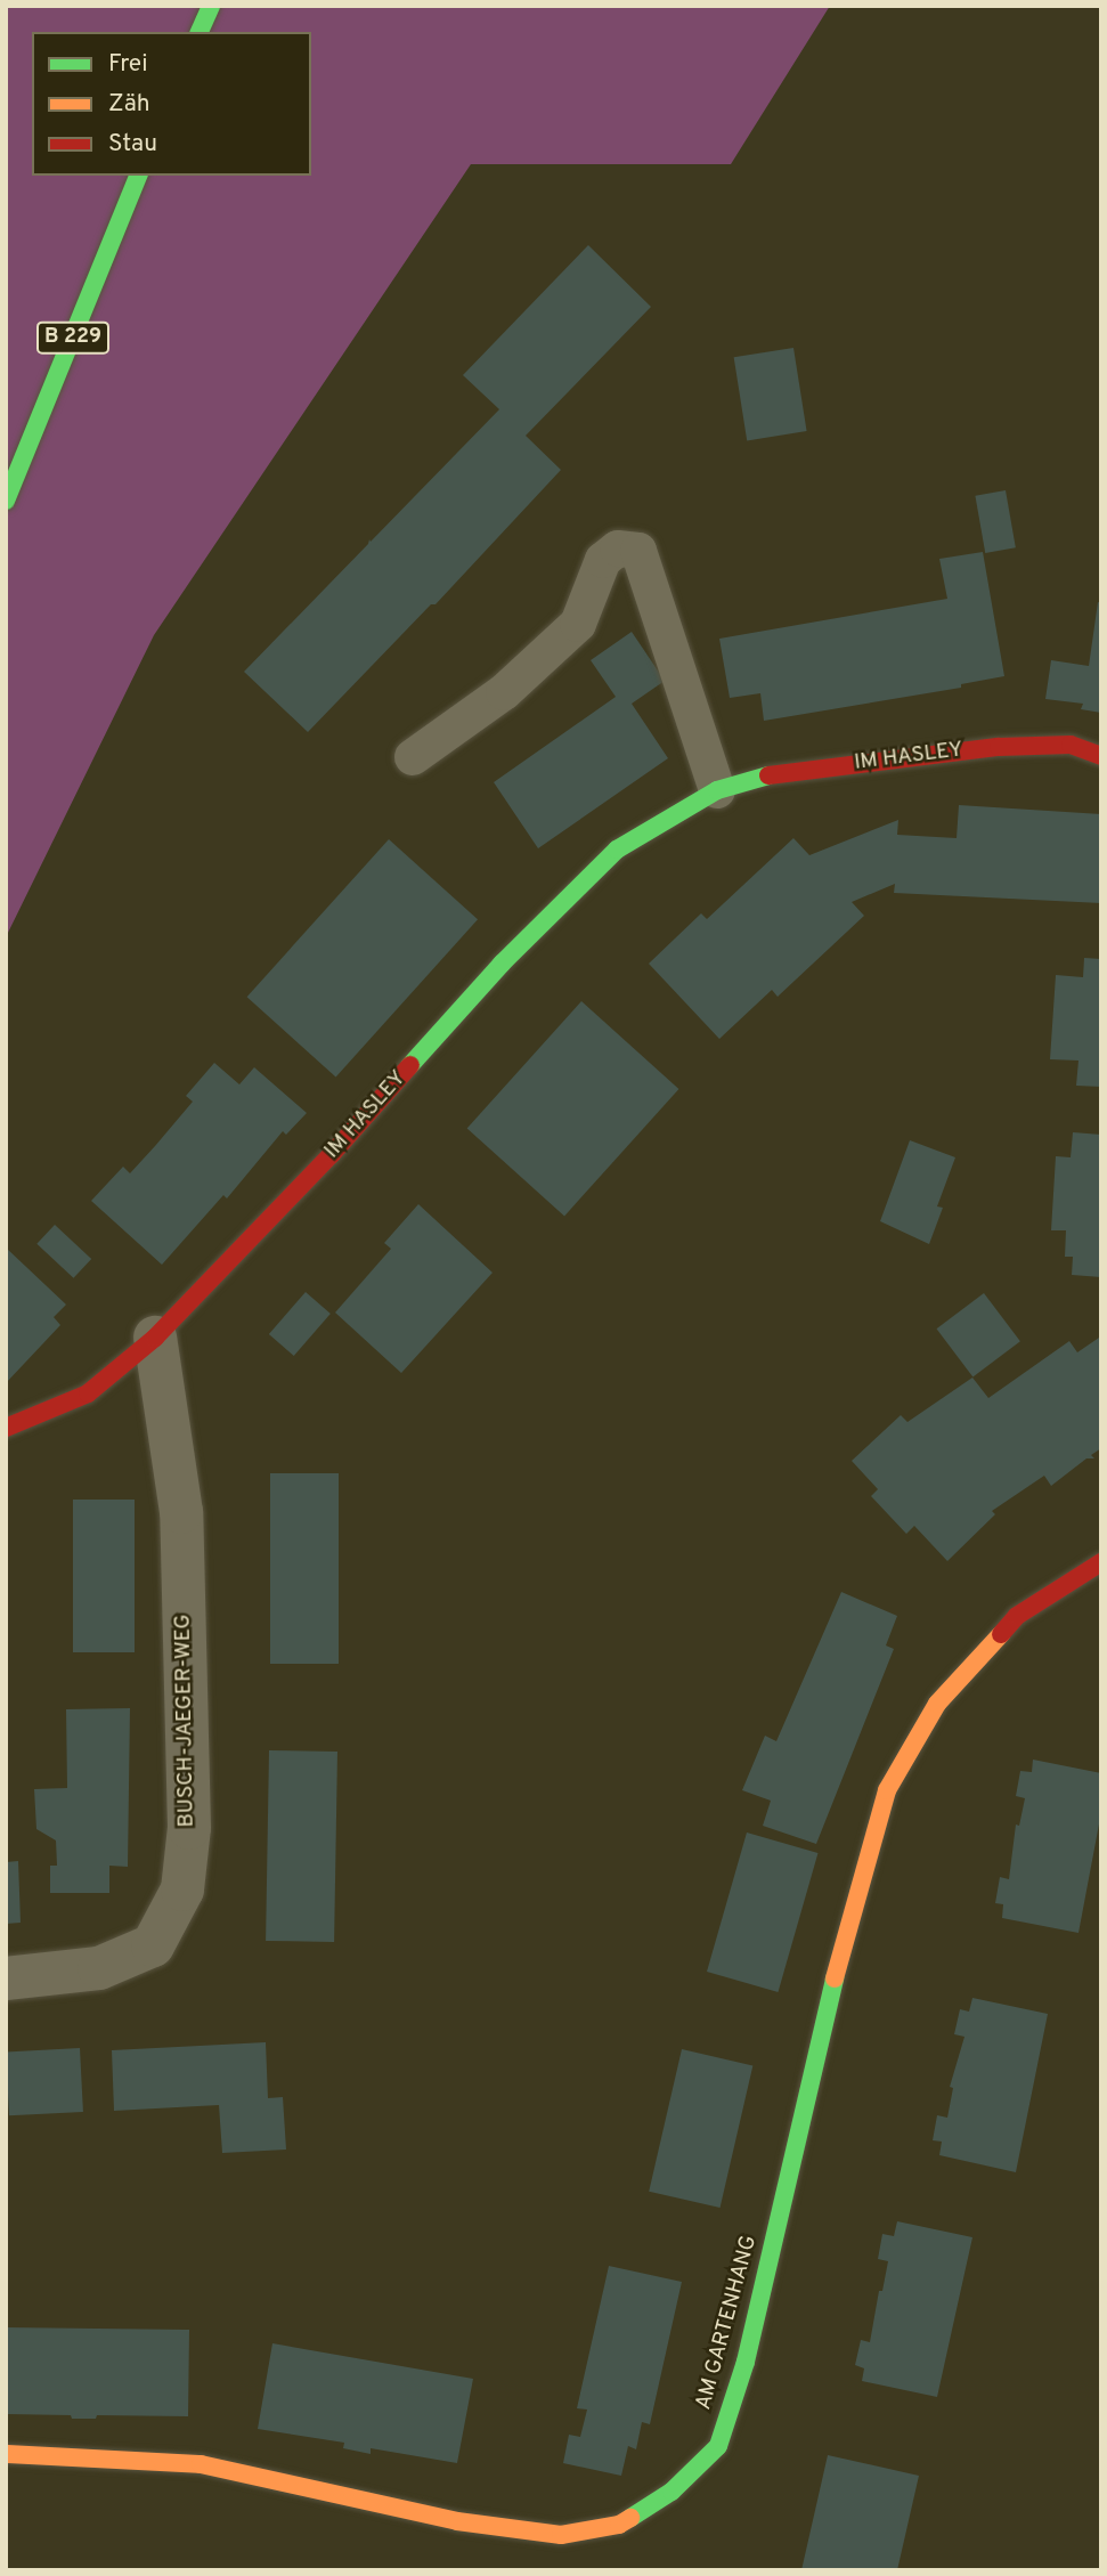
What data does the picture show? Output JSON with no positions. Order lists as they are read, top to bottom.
{
  "streets": {
    "street": [
      "B 229",
      "IM HASLEY",
      "BUSCH-JAEGER-WEG",
      "AM GARTENHANG"
    ]
  },
  "crossings": [
    ["IM HASLEY", "BUSCH-JAEGER-WEG"]
  ],
  "legend": ["Frei", "Zäh", "Stau"]
}
